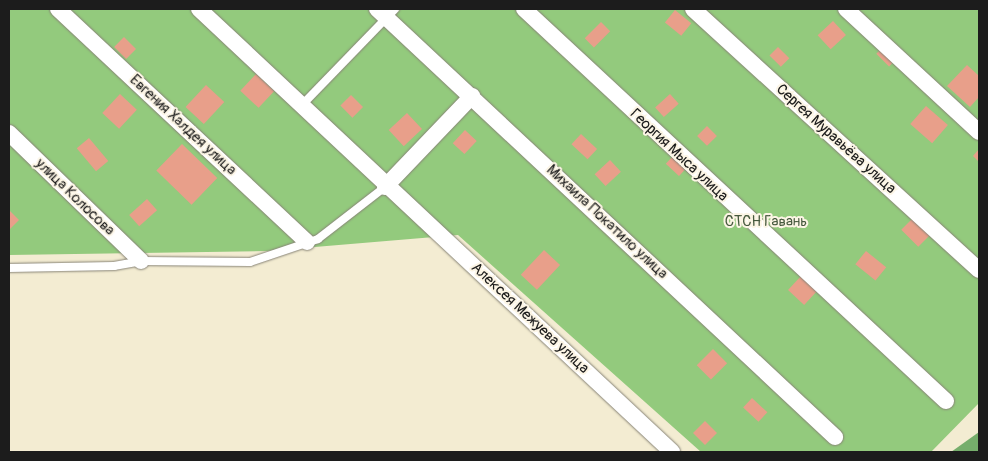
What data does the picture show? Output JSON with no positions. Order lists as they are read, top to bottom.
{
  "streets": {
    "street": [
      "Евгения Халдея улица",
      "Сергея Муравьёва улица",
      "Георгия Мыса улица",
      "улица Колосова",
      "Михаила Покатило улица",
      "Алексея Межуева улица"
    ]
  },
  "parks": ["СТСН Гавань"]
}
